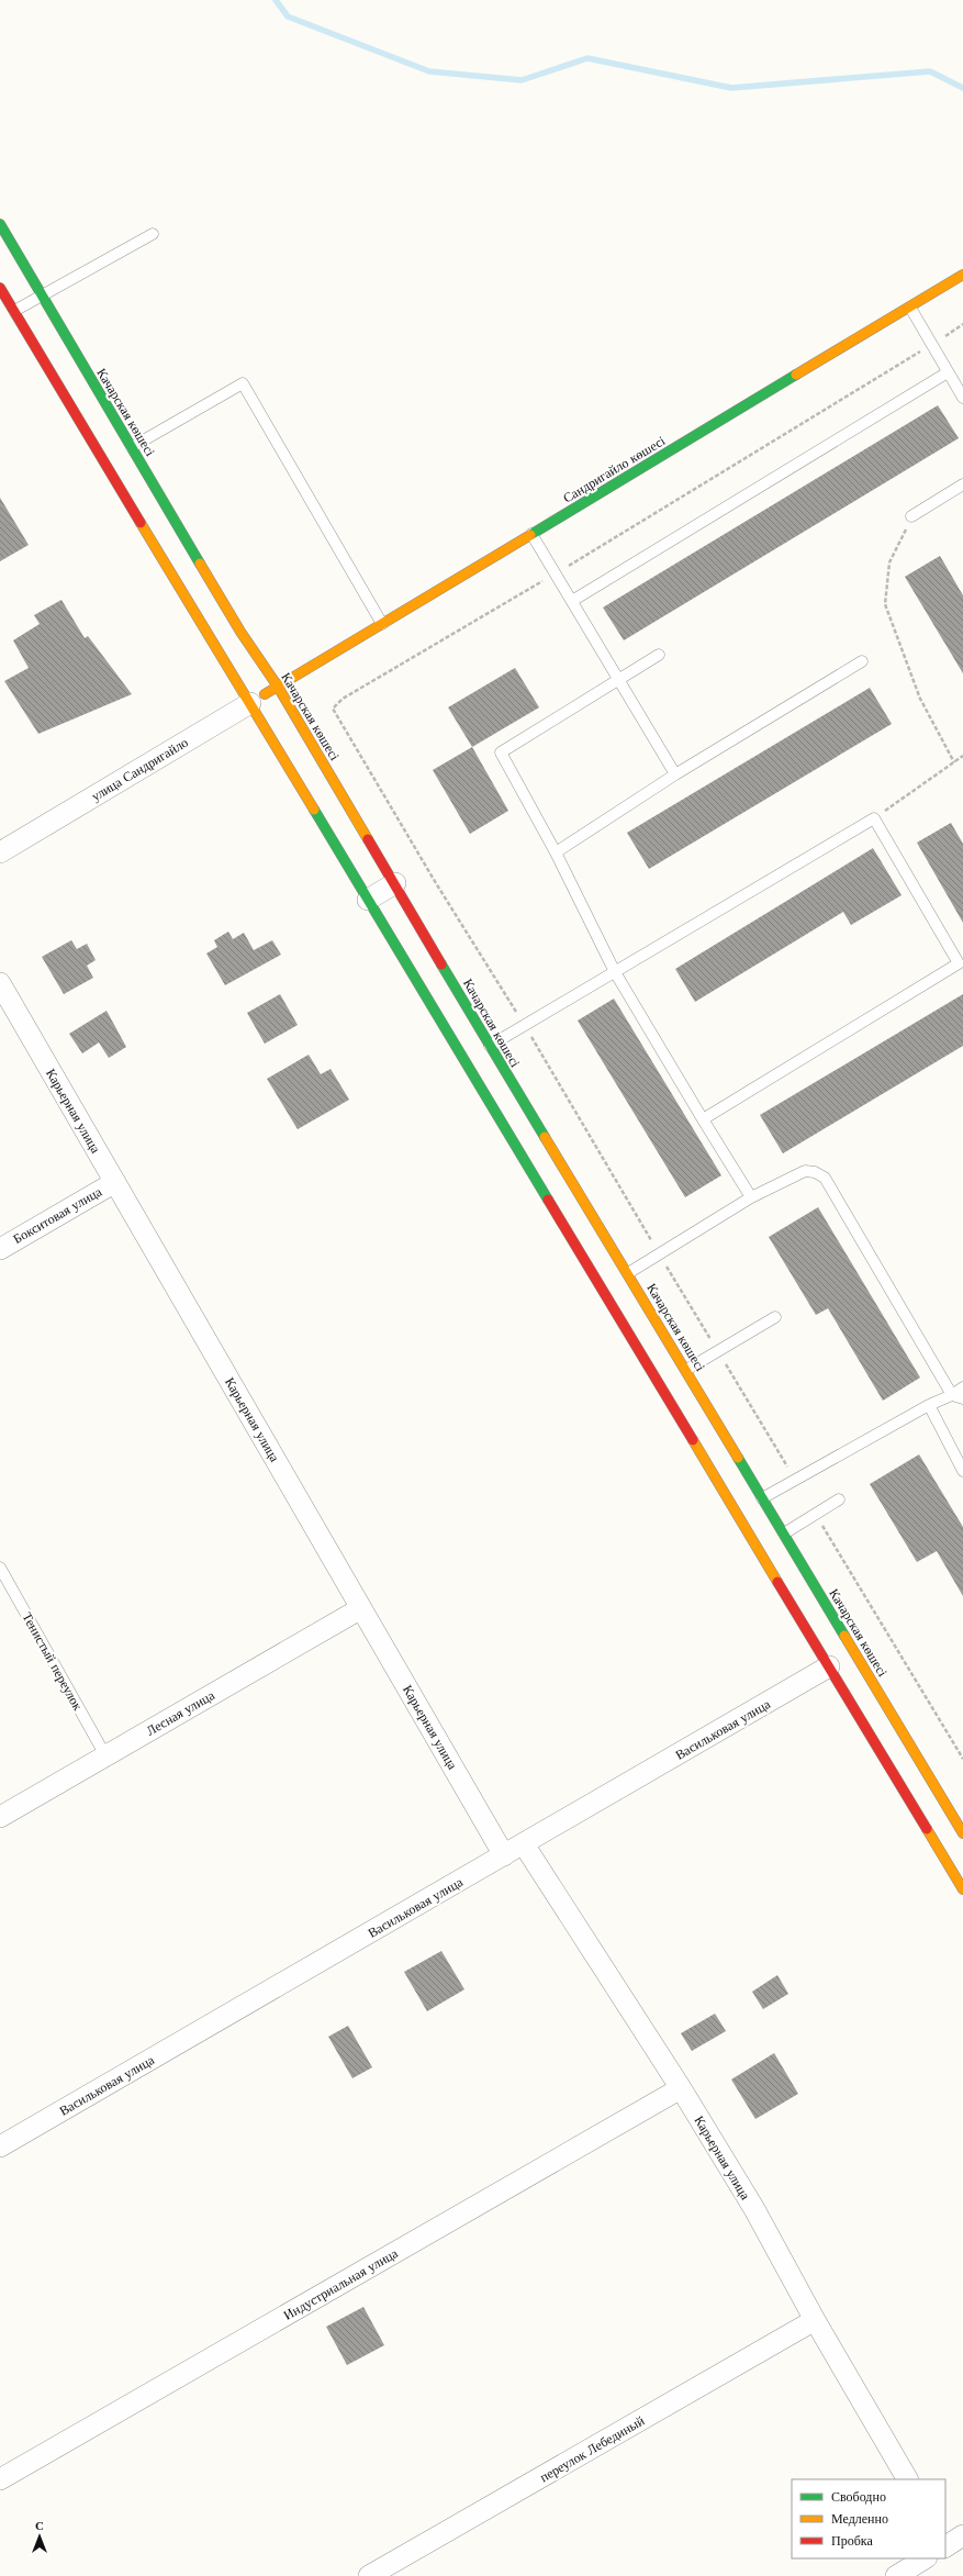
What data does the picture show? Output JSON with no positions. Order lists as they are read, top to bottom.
{
  "streets": {
    "main road": ["Качарская көшесі", "Сандригайло көшесі", "улица Сандригайло"],
    "street": [
      "Карьерная улица",
      "Бокситовая улица",
      "Лесная улица",
      "Васильковая улица",
      "Индустриальная улица",
      "переулок Лебединый"
    ],
    "lane": ["Тенистый переулок"]
  },
  "crossings": [
    ["Качарская көшесі", "Сандригайло көшесі"],
    ["Качарская көшесі", "улица Сандригайло"],
    ["Сандригайло көшесі", "улица Сандригайло"],
    ["Карьерная улица", "Бокситовая улица"],
    ["Карьерная улица", "Лесная улица"],
    ["Карьерная улица", "Васильковая улица"],
    ["Карьерная улица", "Индустриальная улица"],
    ["Карьерная улица", "переулок Лебединый"],
    ["Тенистый переулок", "Лесная улица"]
  ],
  "legend": ["Свободно", "Медленно", "Пробка"],
  "north": "top"
}
